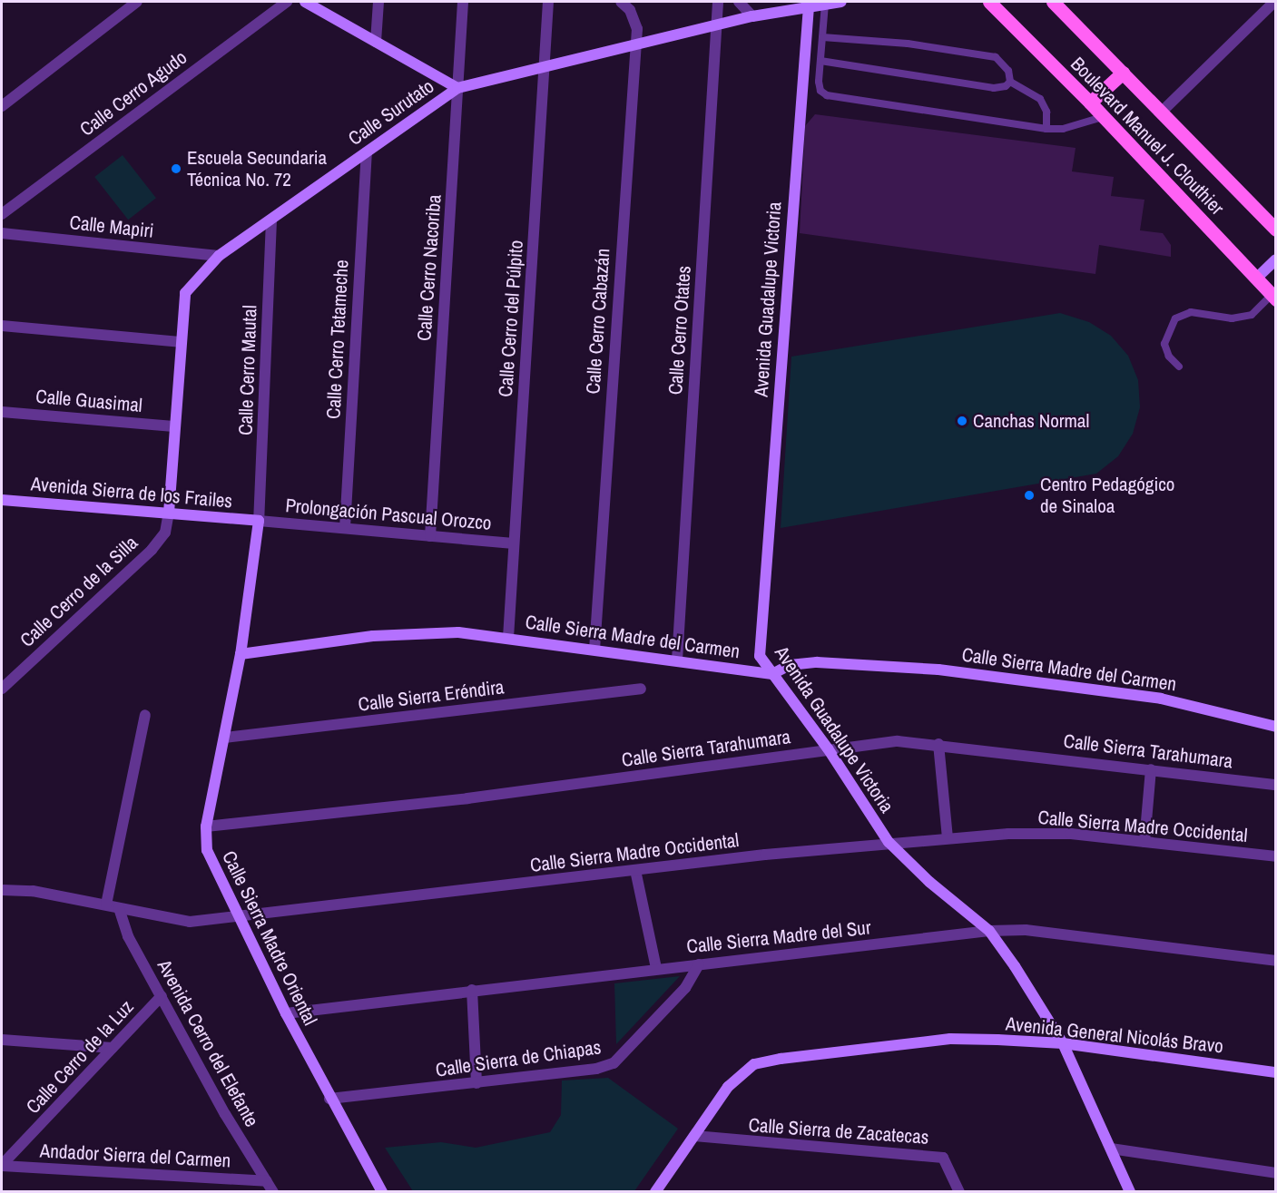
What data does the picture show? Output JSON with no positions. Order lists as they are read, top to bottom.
{
  "streets": {
    "main road": ["Boulevard Manuel J. Clouthier"],
    "street": [
      "Calle Cerro Agudo",
      "Calle Surutato",
      "Calle Mapiri",
      "Calle Cerro Nacoriba",
      "Avenida Guadalupe Victoria",
      "Calle Cerro del Púlpito",
      "Calle Cerro Cabazán",
      "Calle Cerro Otates",
      "Calle Cerro Tetameche",
      "Calle Cerro Mautal",
      "Calle Guasimal",
      "Avenida Sierra de los Frailes",
      "Prolongación Pascual Orozco",
      "Calle Cerro de la Silla",
      "Calle Sierra Madre del Carmen",
      "Calle Sierra Eréndira",
      "Calle Sierra Tarahumara",
      "Calle Sierra Madre Occidental",
      "Calle Sierra Madre del Sur",
      "Calle Sierra Madre Oriental",
      "Avenida General Nicolás Bravo",
      "Avenida Cerro del Elefante",
      "Calle Cerro de la Luz",
      "Calle Sierra de Chiapas",
      "Calle Sierra de Zacatecas",
      "Andador Sierra del Carmen"
    ]
  },
  "crossings": [
    ["Calle Surutato", "Calle Mapiri"],
    ["Calle Surutato", "Calle Cerro Nacoriba"],
    ["Calle Surutato", "Avenida Guadalupe Victoria"],
    ["Calle Surutato", "Calle Cerro del Púlpito"],
    ["Calle Surutato", "Calle Cerro Cabazán"],
    ["Calle Surutato", "Calle Cerro Otates"],
    ["Calle Surutato", "Calle Cerro Tetameche"],
    ["Calle Surutato", "Calle Cerro Mautal"],
    ["Calle Surutato", "Calle Guasimal"],
    ["Calle Surutato", "Avenida Sierra de los Frailes"],
    ["Calle Surutato", "Calle Cerro de la Silla"],
    ["Calle Cerro Nacoriba", "Prolongación Pascual Orozco"],
    ["Avenida Guadalupe Victoria", "Calle Sierra Madre del Carmen"],
    ["Avenida Guadalupe Victoria", "Calle Sierra Tarahumara"],
    ["Avenida Guadalupe Victoria", "Calle Sierra Madre Occidental"],
    ["Avenida Guadalupe Victoria", "Calle Sierra Madre del Sur"],
    ["Avenida Guadalupe Victoria", "Avenida General Nicolás Bravo"],
    ["Calle Cerro del Púlpito", "Prolongación Pascual Orozco"],
    ["Calle Cerro del Púlpito", "Calle Sierra Madre del Carmen"],
    ["Calle Cerro Cabazán", "Calle Sierra Madre del Carmen"],
    ["Calle Cerro Otates", "Calle Sierra Madre del Carmen"],
    ["Calle Cerro Tetameche", "Prolongación Pascual Orozco"],
    ["Calle Cerro Mautal", "Avenida Sierra de los Frailes"],
    ["Calle Cerro Mautal", "Prolongación Pascual Orozco"],
    ["Calle Cerro Mautal", "Calle Sierra Madre Oriental"],
    ["Avenida Sierra de los Frailes", "Prolongación Pascual Orozco"],
    ["Avenida Sierra de los Frailes", "Calle Cerro de la Silla"],
    ["Avenida Sierra de los Frailes", "Calle Sierra Madre Oriental"],
    ["Prolongación Pascual Orozco", "Calle Sierra Madre Oriental"],
    ["Calle Sierra Madre del Carmen", "Calle Sierra Madre Oriental"],
    ["Calle Sierra Eréndira", "Calle Sierra Madre Oriental"],
    ["Calle Sierra Tarahumara", "Calle Sierra Madre Oriental"],
    ["Calle Sierra Madre Occidental", "Calle Sierra Madre Oriental"],
    ["Calle Sierra Madre Occidental", "Avenida Cerro del Elefante"],
    ["Calle Sierra Madre del Sur", "Calle Sierra Madre Oriental"],
    ["Calle Sierra Madre del Sur", "Calle Sierra de Chiapas"],
    ["Calle Sierra Madre Oriental", "Calle Sierra de Chiapas"],
    ["Avenida General Nicolás Bravo", "Calle Sierra de Zacatecas"],
    ["Avenida Cerro del Elefante", "Calle Cerro de la Luz"],
    ["Avenida Cerro del Elefante", "Andador Sierra del Carmen"],
    ["Calle Cerro de la Luz", "Andador Sierra del Carmen"]
  ],
  "places": ["Escuela Secundaria Técnica No. 72", "Canchas Normal", "Centro Pedagógico de Sinaloa"]
}
